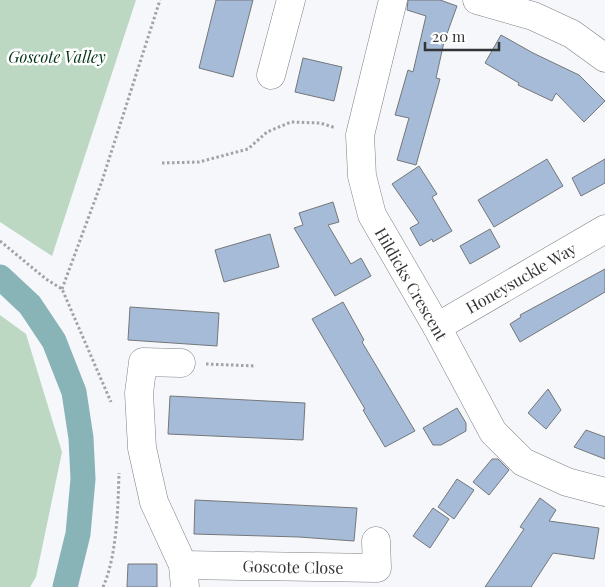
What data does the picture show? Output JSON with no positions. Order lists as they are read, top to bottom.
{
  "streets": {
    "street": ["Honeysuckle Way", "Hildicks Crescent", "Goscote Close"]
  },
  "crossings": [
    ["Honeysuckle Way", "Hildicks Crescent"]
  ],
  "parks": ["Goscote Valley"],
  "scale_bar": "20 m"
}
